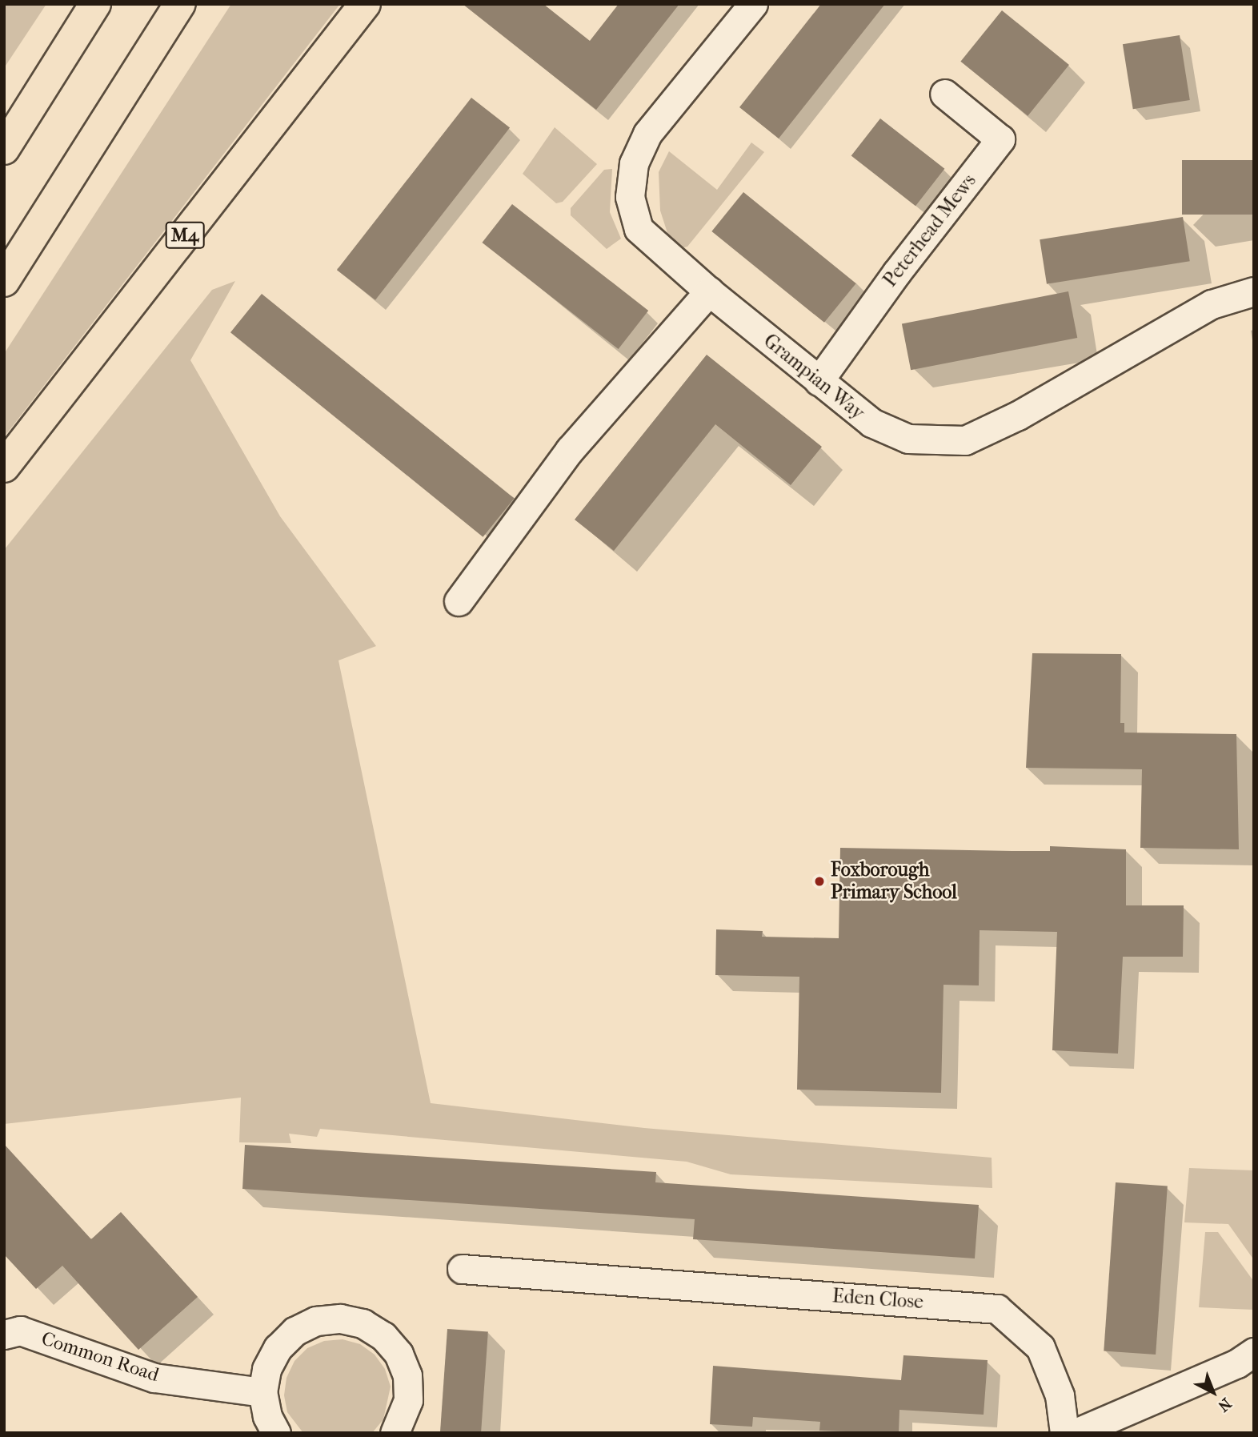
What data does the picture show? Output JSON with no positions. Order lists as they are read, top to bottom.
{
  "streets": {
    "highway": ["M4"],
    "street": [
      "Peterhead Mews",
      "Grampian Way",
      "Eden Close",
      "Common Road"
    ]
  },
  "crossings": [
    ["Peterhead Mews", "Grampian Way"]
  ],
  "places": ["Foxborough Primary School"],
  "north": "bottom right"
}
